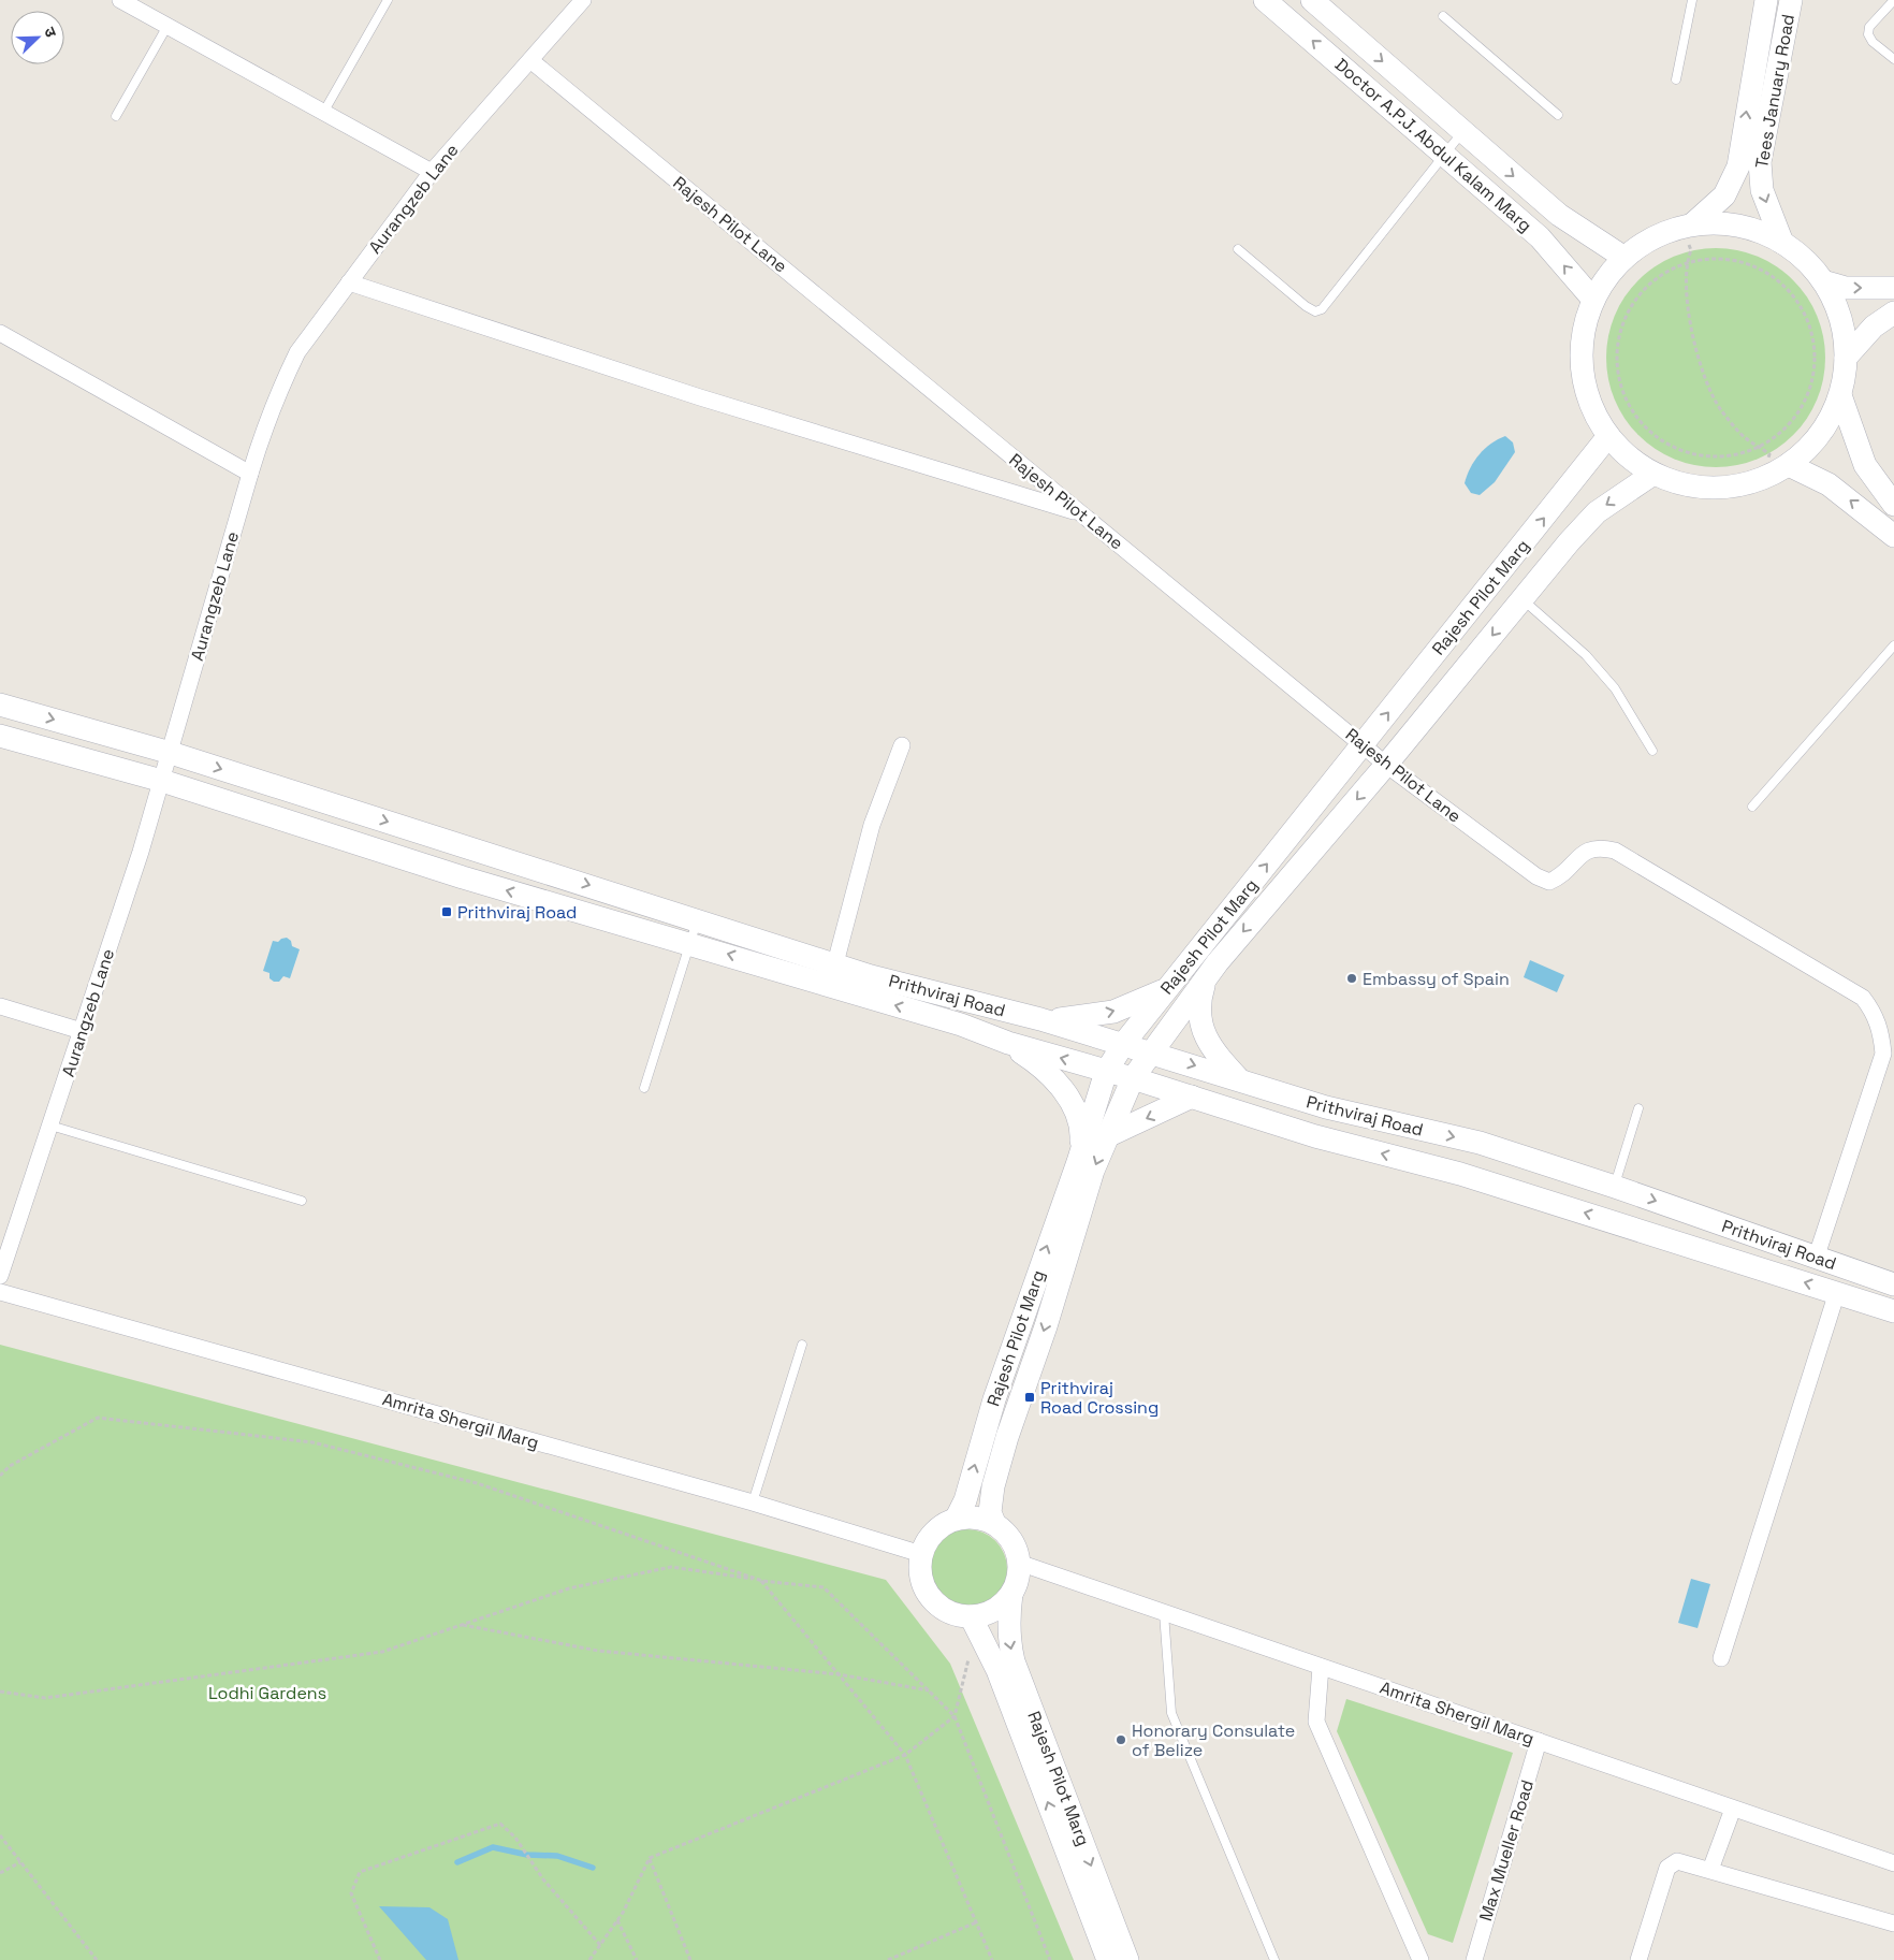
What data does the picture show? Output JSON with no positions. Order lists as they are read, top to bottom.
{
  "streets": {
    "main road": [
      "Tees January Road",
      "Doctor A.P.J. Abdul Kalam Marg",
      "Rajesh Pilot Marg",
      "Prithviraj Road"
    ],
    "street": [
      "Aurangzeb Lane",
      "Rajesh Pilot Lane",
      "Amrita Shergil Marg",
      "Max Mueller Road"
    ]
  },
  "crossings": [
    ["Aurangzeb Lane", "Rajesh Pilot Lane"],
    ["Aurangzeb Lane", "Prithviraj Road"],
    ["Rajesh Pilot Lane", "Rajesh Pilot Marg"],
    ["Rajesh Pilot Lane", "Prithviraj Road"],
    ["Rajesh Pilot Marg", "Prithviraj Road"],
    ["Rajesh Pilot Marg", "Amrita Shergil Marg"],
    ["Amrita Shergil Marg", "Max Mueller Road"]
  ],
  "parks": ["Lodhi Gardens"],
  "places": {
    "transit": ["Prithviraj Road", "Prithviraj Road Crossing"],
    "other": ["Embassy of Spain", "Honorary Consulate of Belize"]
  },
  "north": "top right"
}
